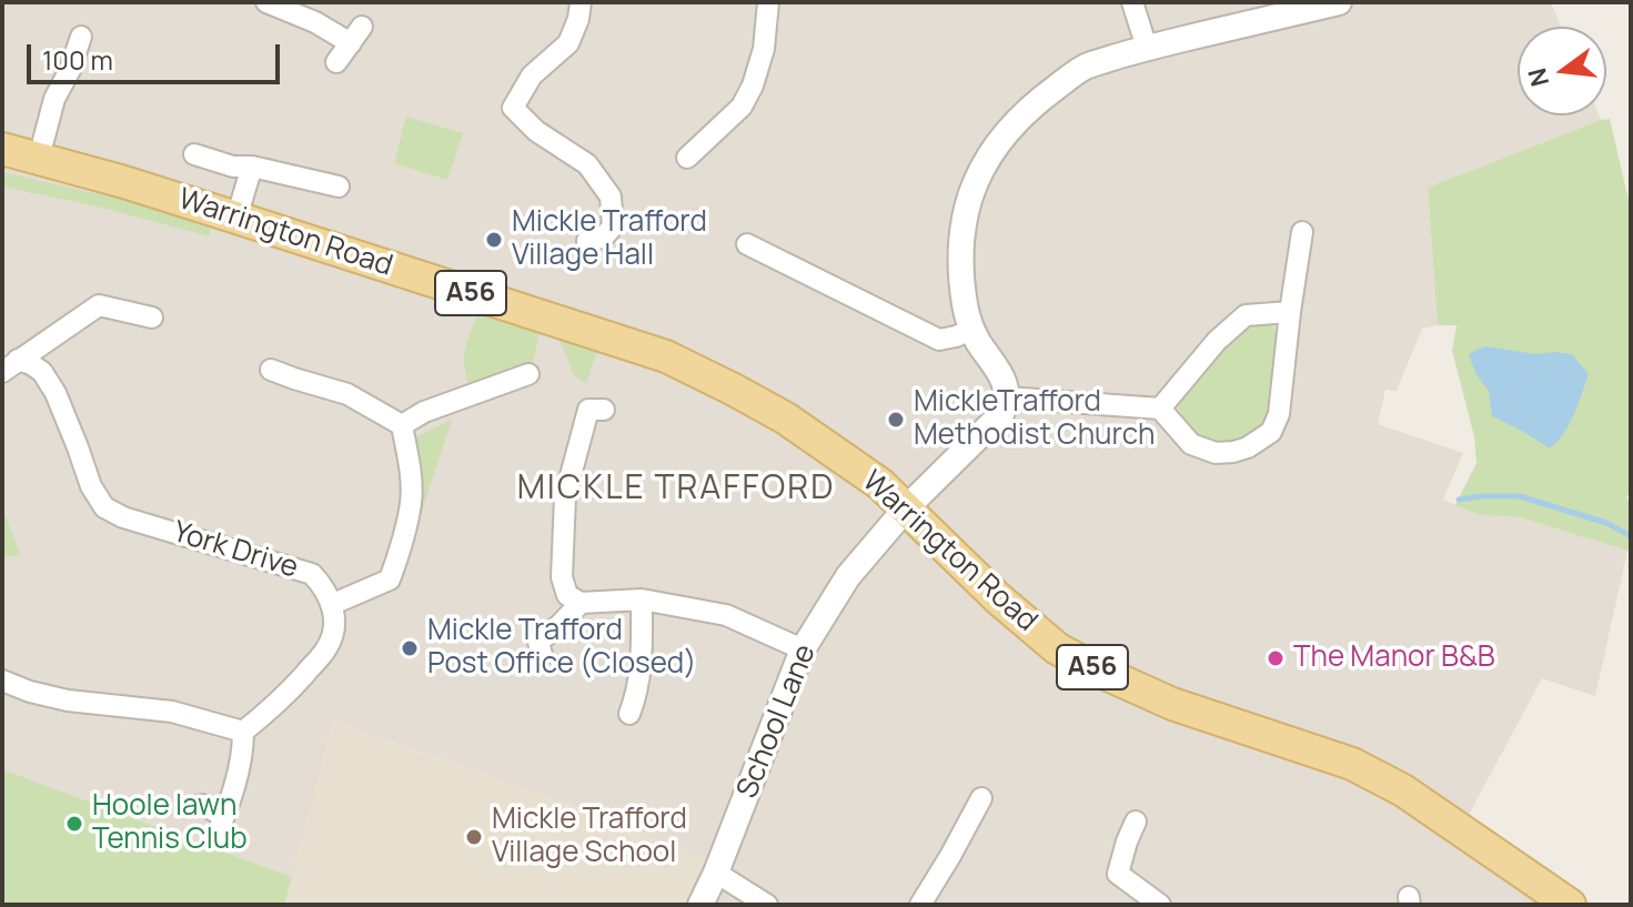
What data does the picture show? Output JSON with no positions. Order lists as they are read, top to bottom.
{
  "streets": {
    "main road": ["Warrington Road", "A56"],
    "street": ["York Drive", "School Lane"]
  },
  "crossings": [
    ["Warrington Road", "School Lane"]
  ],
  "districts": ["MICKLE TRAFFORD"],
  "places": [
    "Mickle Trafford Village Hall",
    "MickleTrafford Methodist Church",
    "Mickle Trafford Post Office (Closed)",
    "The Manor B&B",
    "Hoole lawn Tennis Club",
    "Mickle Trafford Village School"
  ],
  "scale_bar": "100 m",
  "north": "left"
}
